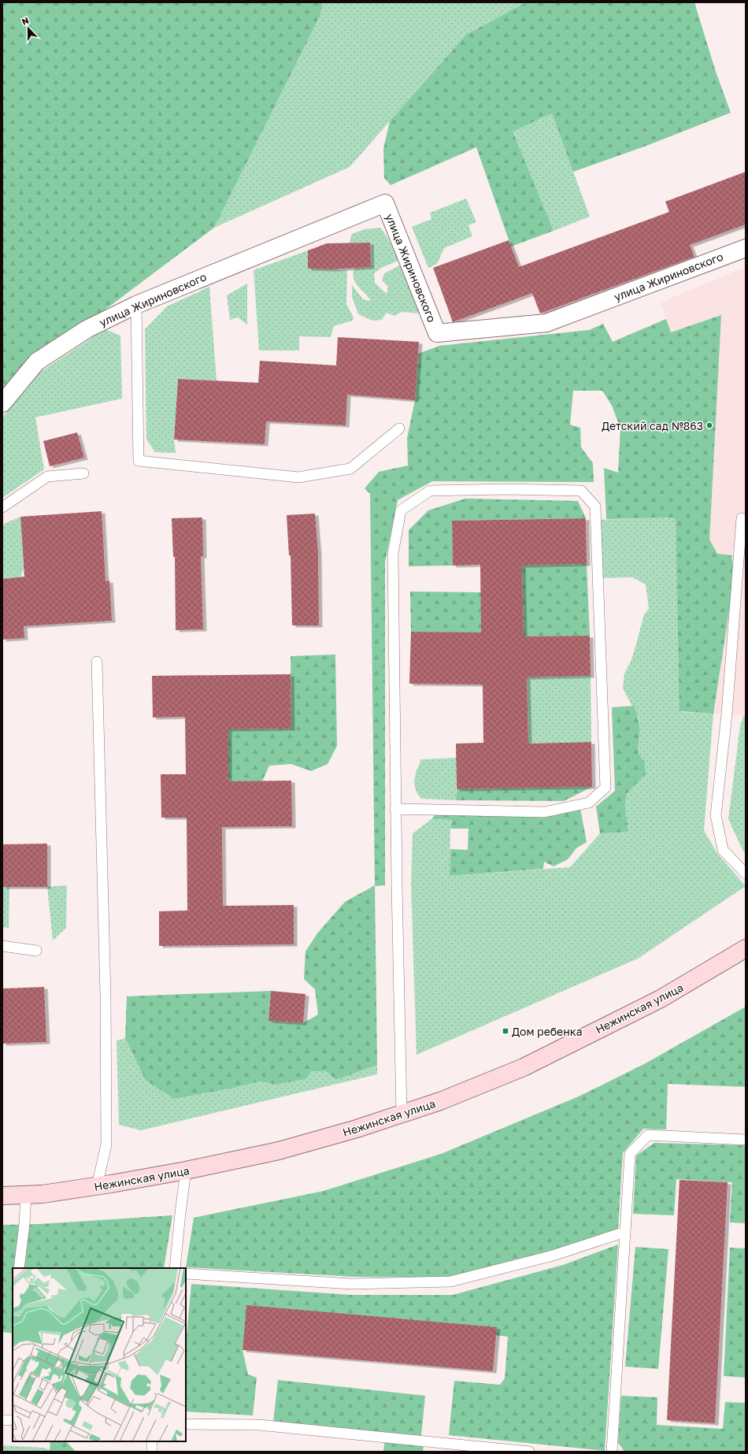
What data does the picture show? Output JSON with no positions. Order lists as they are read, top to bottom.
{
  "streets": {
    "street": ["улица Жириновского", "Нежинская улица"]
  },
  "places": {
    "other": ["Детский сад №863"],
    "transit": ["Дом ребенка"]
  },
  "north": "top"
}
